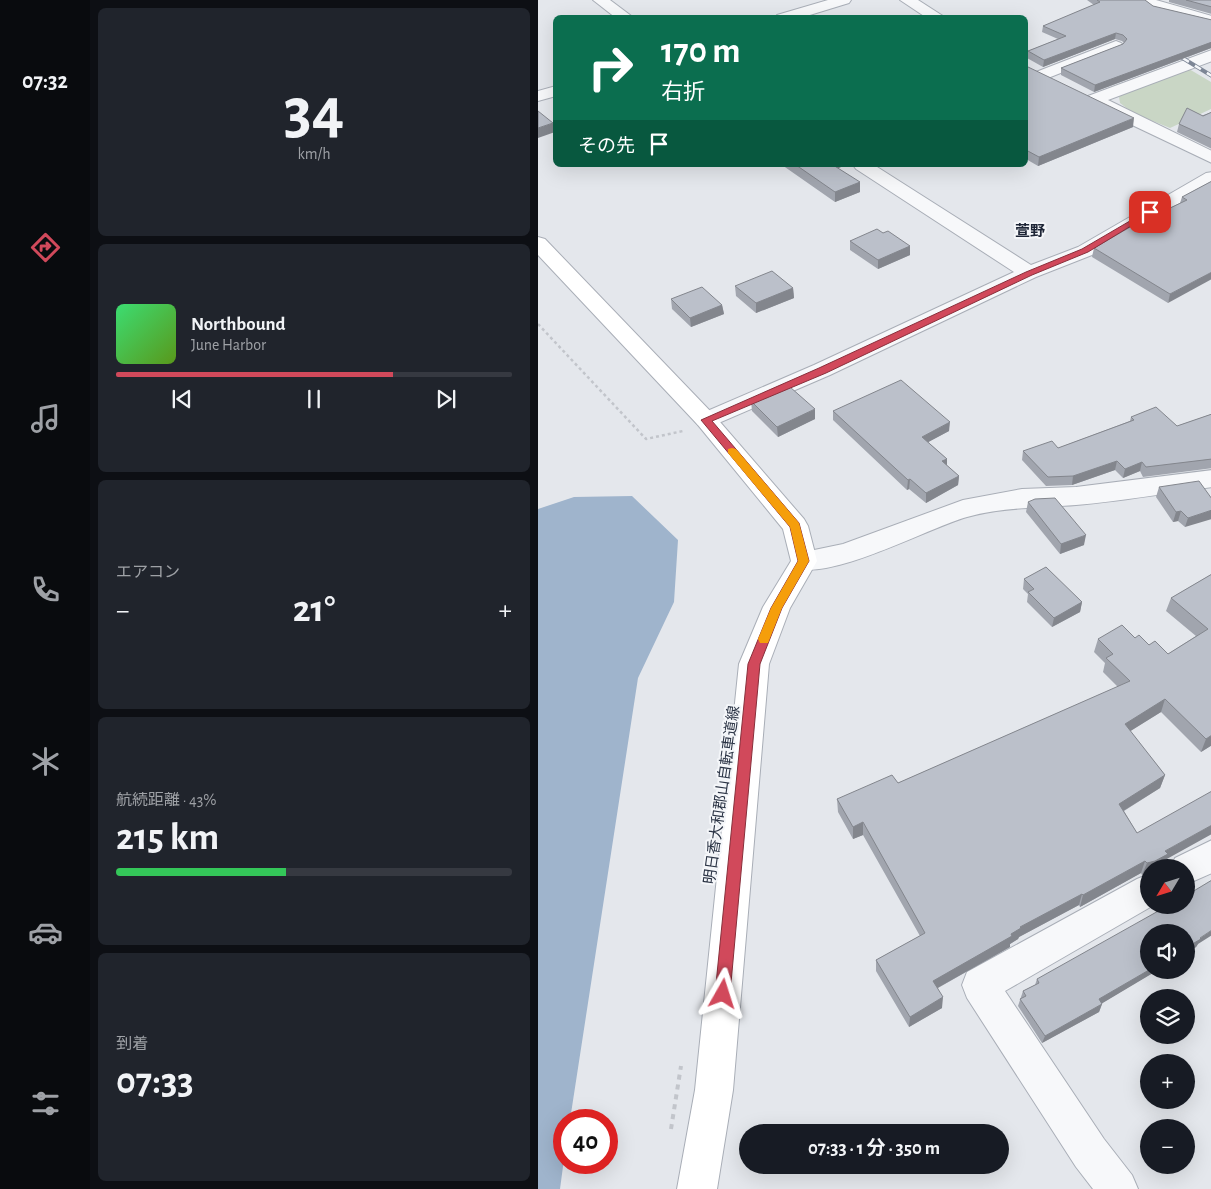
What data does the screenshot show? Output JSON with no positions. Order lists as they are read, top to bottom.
{
  "districts": ["萱野"],
  "north": "bottom left",
  "page": {
    "tabs": "07:32",
    "tile": [
      ["34", "km/h"],
      "エアコン",
      ["航続距離 · 43%", "215 km"],
      ["到着", "07:33"]
    ],
    "turn": ["170 m", "右折"],
    "then": "その先",
    "song": ["Northbound", "June Harbor"],
    "heat": ["−", "21°", "+"],
    "map_buttons": ["+", "−"],
    "limit": "40",
    "trip": "07:33 · 1 分 · 350 m"
  }
}
